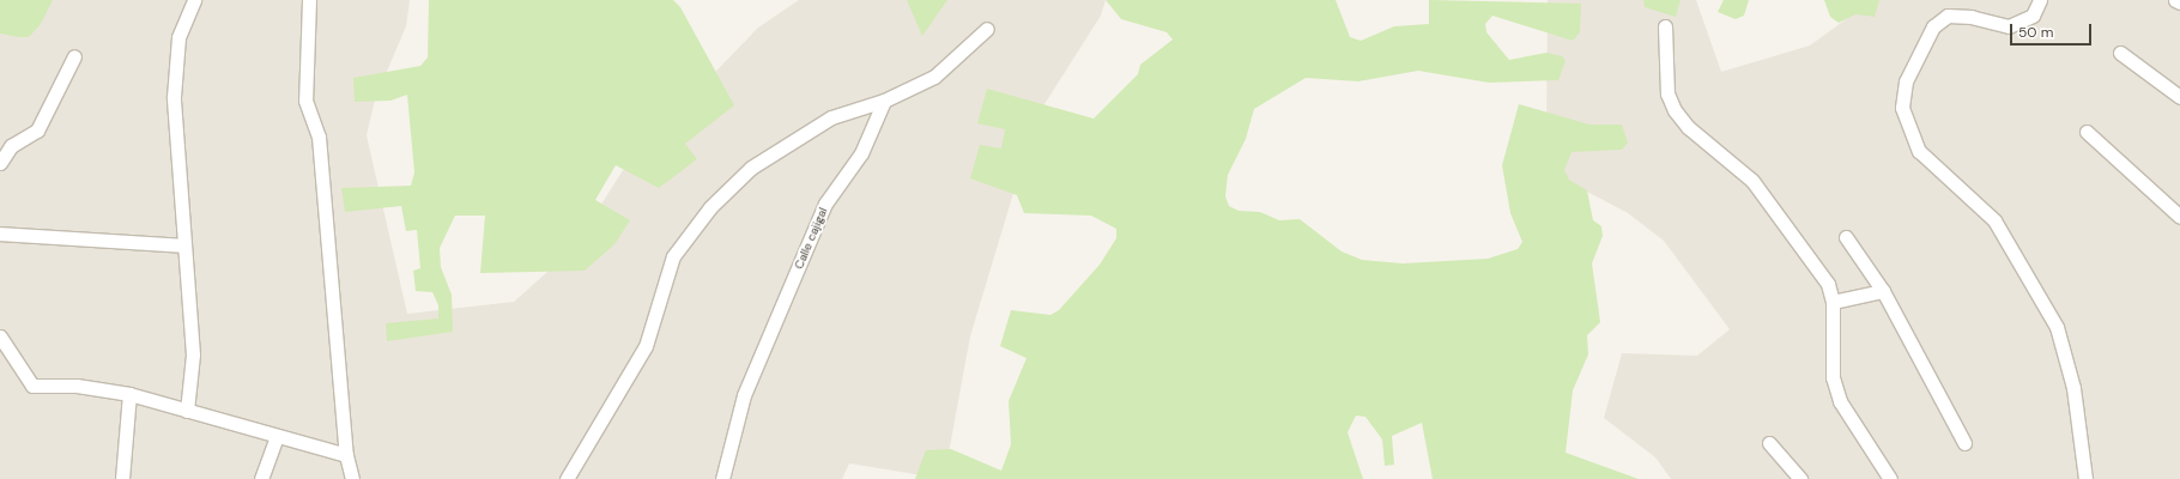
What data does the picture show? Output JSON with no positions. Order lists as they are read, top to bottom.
{
  "streets": {
    "street": ["Calle cajigal"]
  },
  "scale_bar": "50 m"
}
